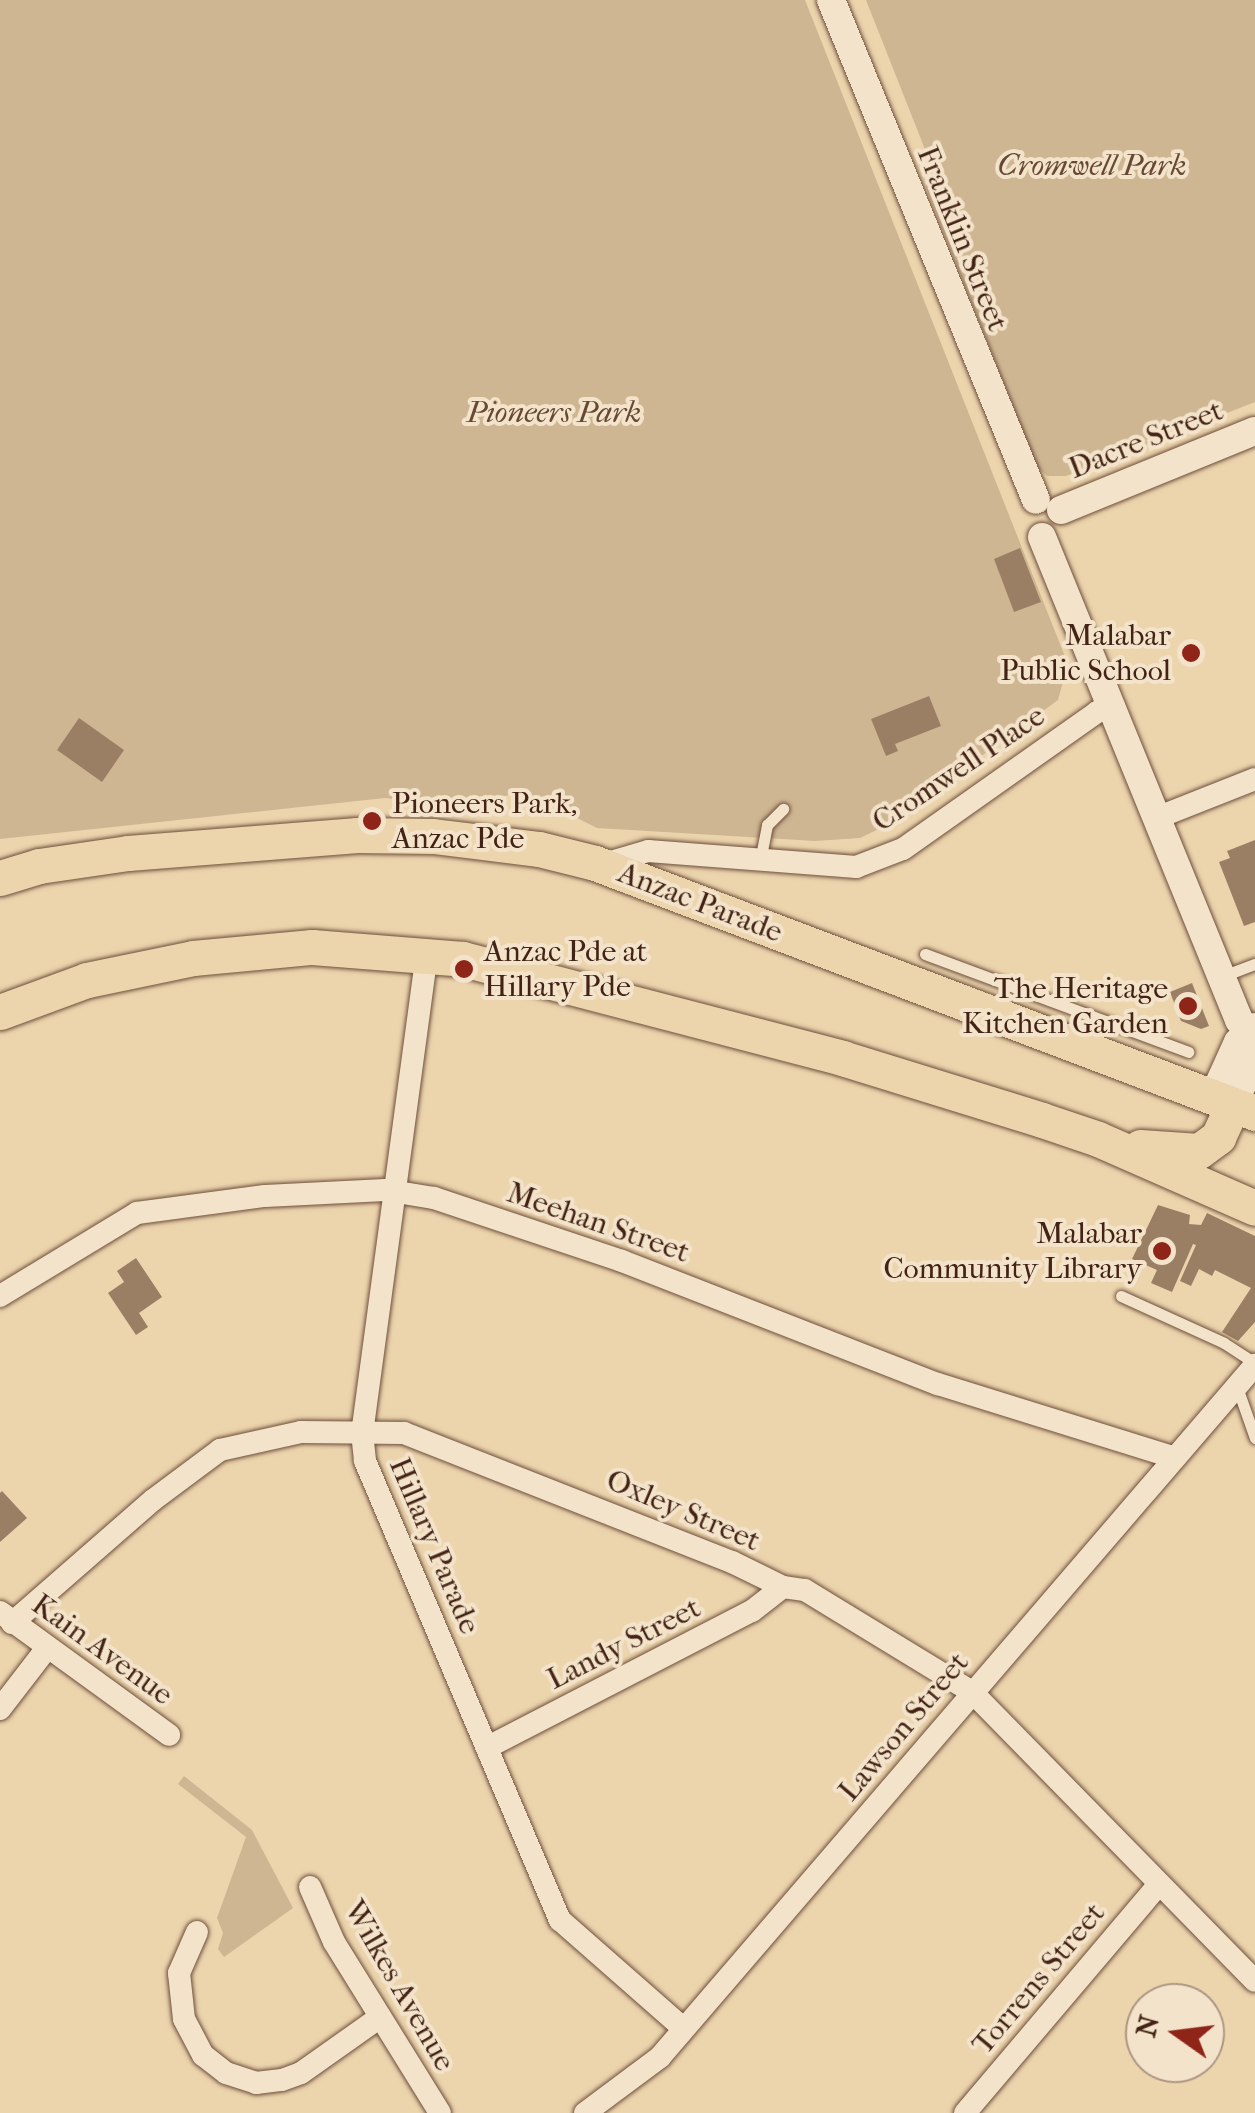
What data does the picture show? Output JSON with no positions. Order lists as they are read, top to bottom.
{
  "streets": {
    "main road": ["Anzac Parade"],
    "street": [
      "Franklin Street",
      "Dacre Street",
      "Cromwell Place",
      "Meehan Street",
      "Oxley Street",
      "Hillary Parade",
      "Landy Street",
      "Kain Avenue",
      "Lawson Street",
      "Torrens Street",
      "Wilkes Avenue"
    ]
  },
  "crossings": [
    ["Franklin Street", "Dacre Street"],
    ["Cromwell Place", "Anzac Parade"],
    ["Meehan Street", "Hillary Parade"],
    ["Meehan Street", "Lawson Street"],
    ["Oxley Street", "Hillary Parade"],
    ["Oxley Street", "Landy Street"],
    ["Oxley Street", "Kain Avenue"],
    ["Oxley Street", "Lawson Street"],
    ["Oxley Street", "Torrens Street"],
    ["Hillary Parade", "Landy Street"],
    ["Hillary Parade", "Lawson Street"]
  ],
  "parks": ["Cromwell Park", "Pioneers Park"],
  "places": [
    "Malabar Public School",
    "Pioneers Park, Anzac Pde",
    "Anzac Pde at Hillary Pde",
    "The Heritage Kitchen Garden",
    "Malabar Community Library"
  ],
  "north": "left"
}
